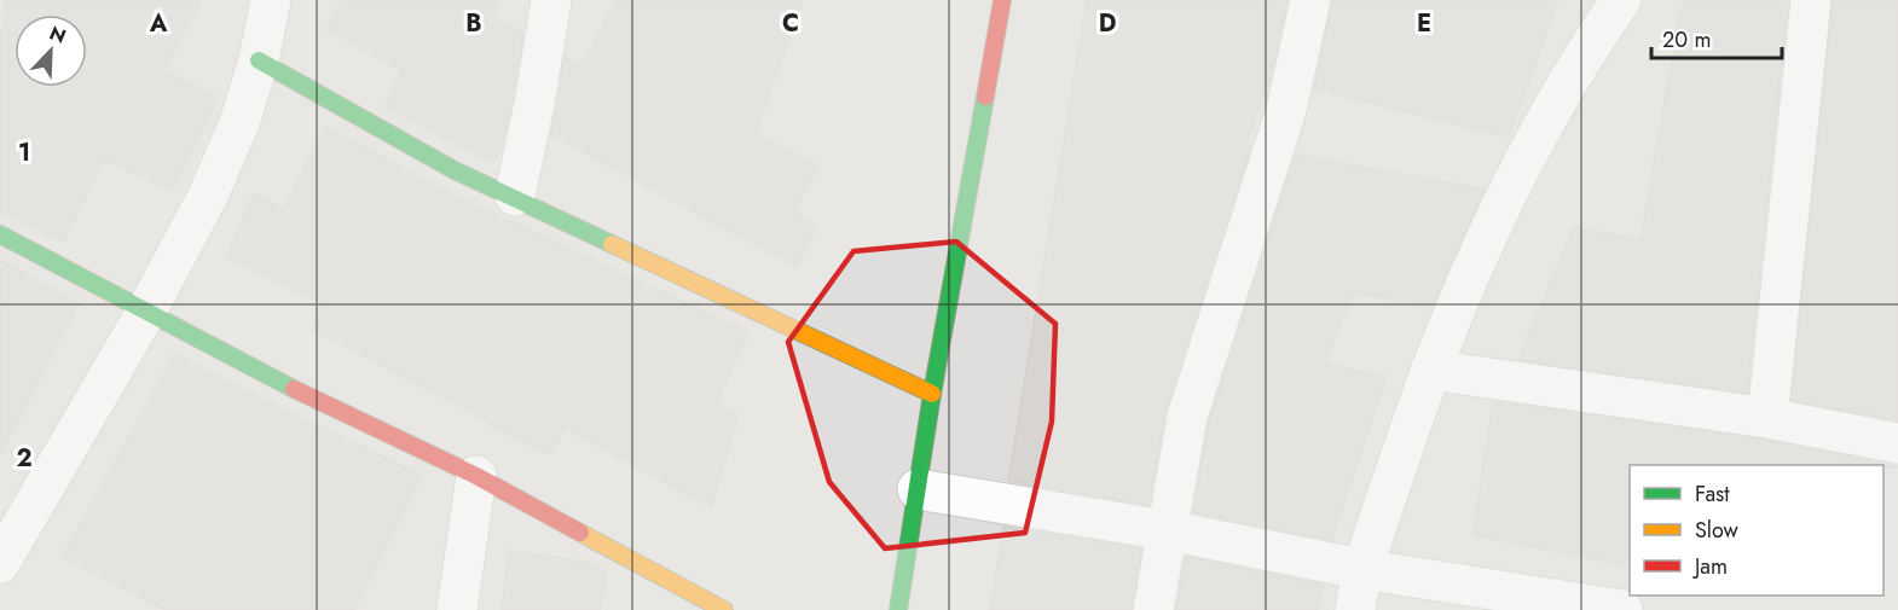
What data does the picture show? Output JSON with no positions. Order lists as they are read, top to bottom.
{
  "legend": ["Fast", "Slow", "Jam"],
  "scale_bar": "20 m",
  "north": "top right",
  "grid": {
    "columns": [
      "A",
      "B",
      "C",
      "D",
      "E"
    ],
    "rows": ["1", "2"]
  }
}
